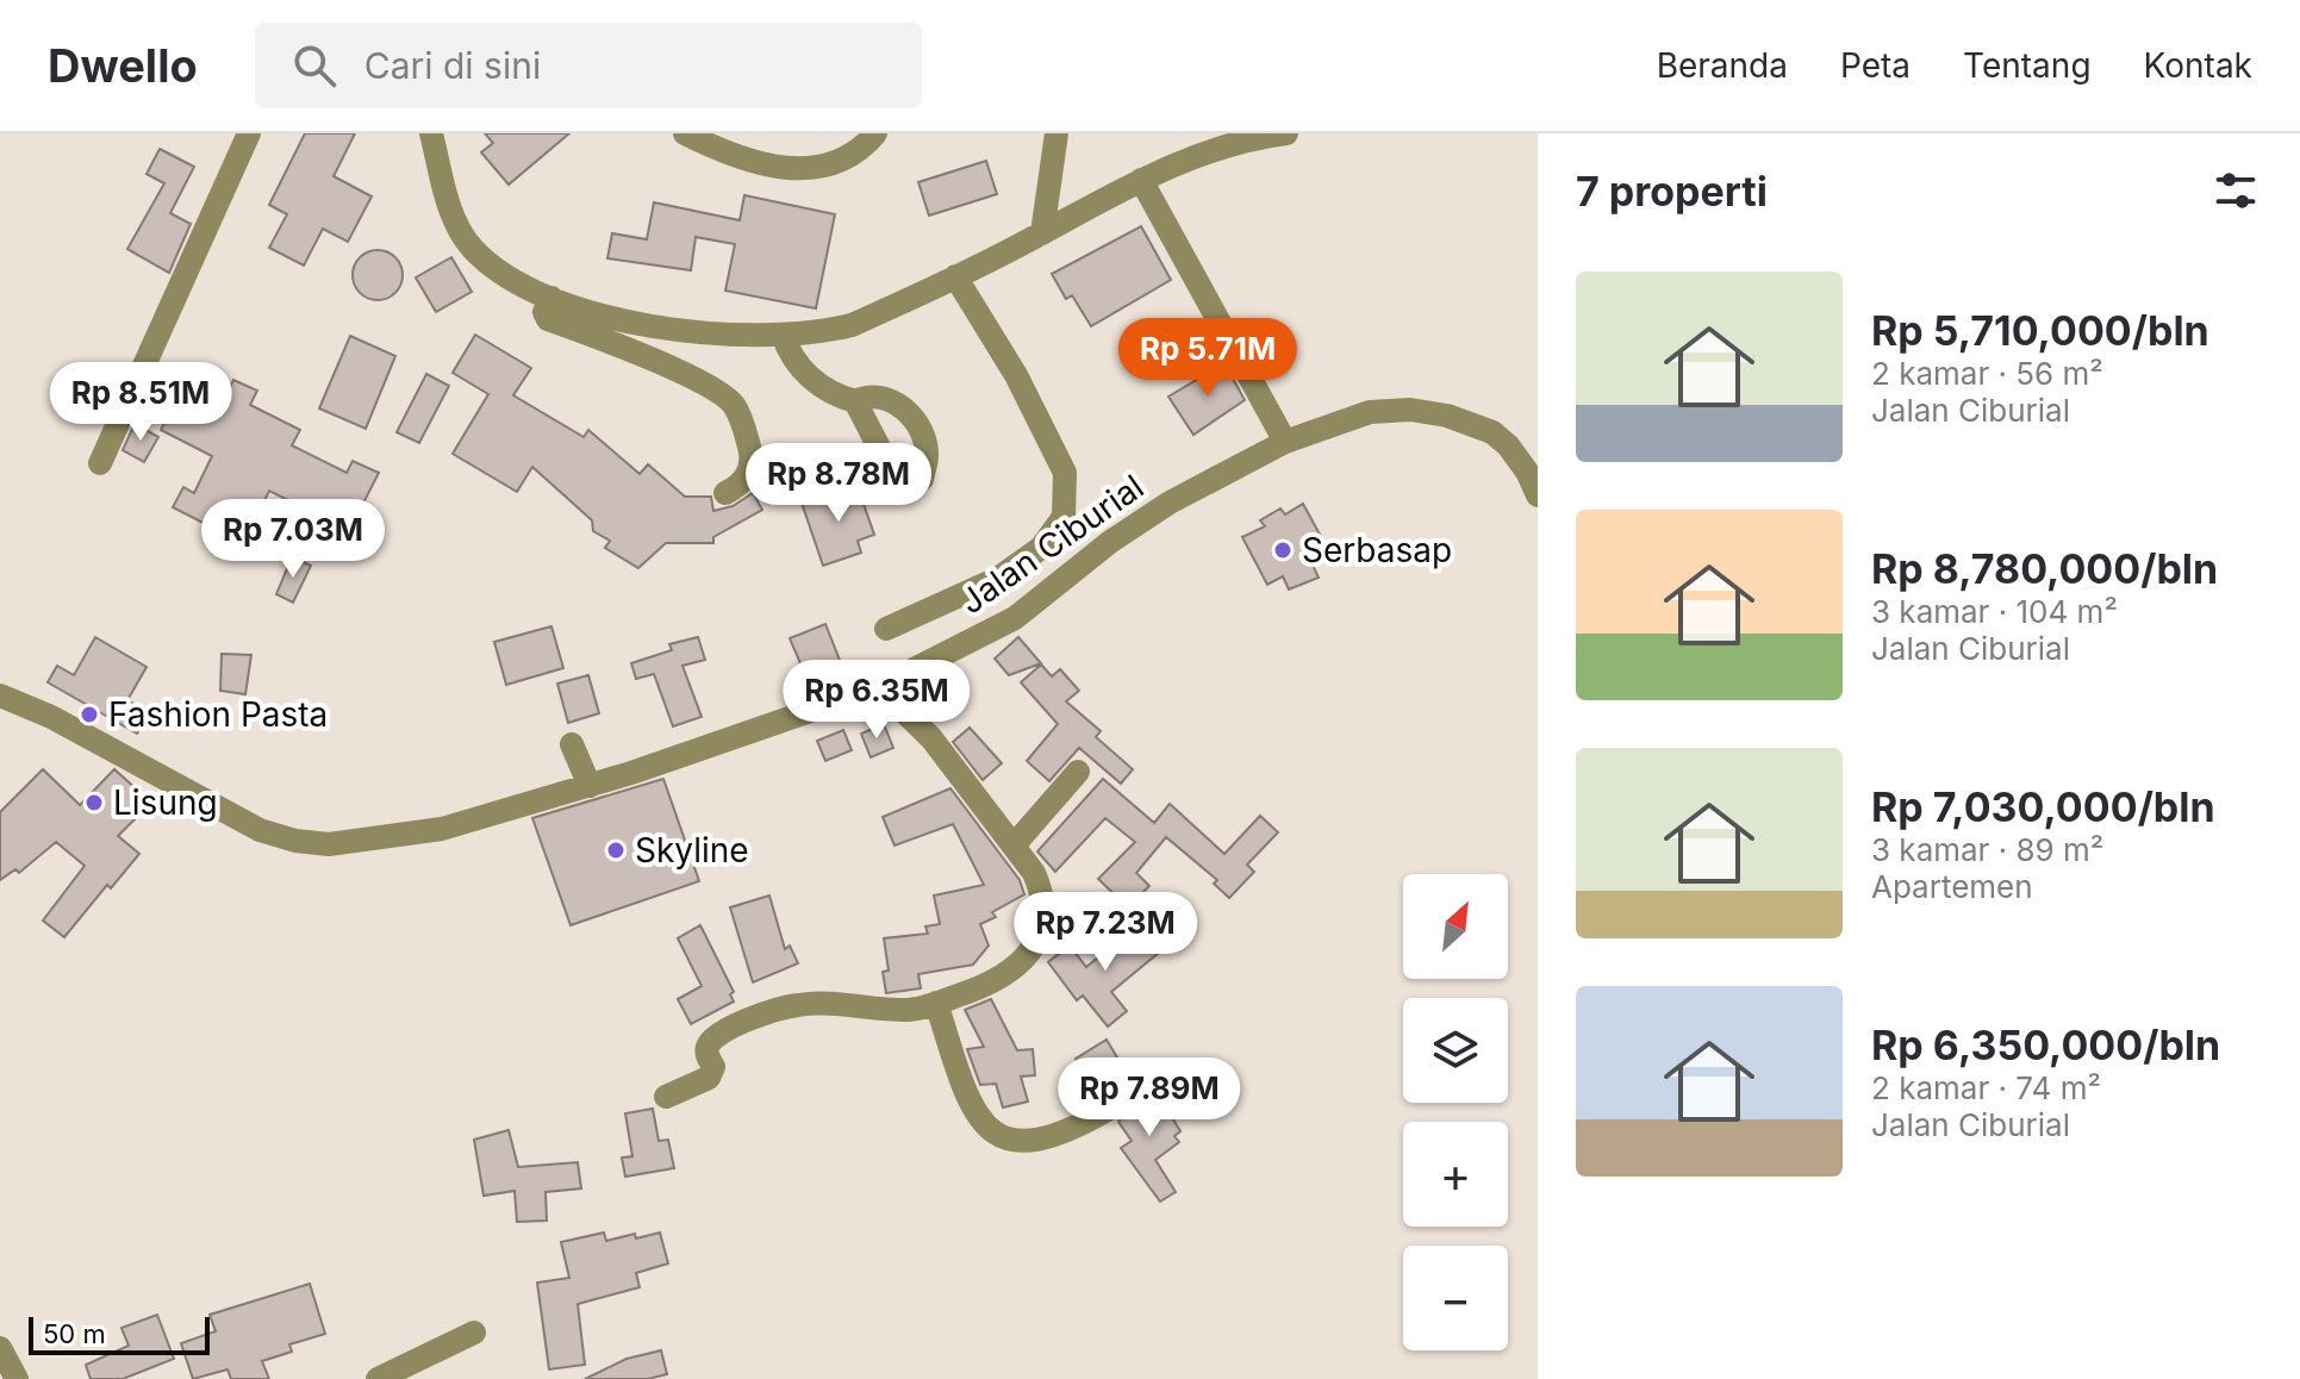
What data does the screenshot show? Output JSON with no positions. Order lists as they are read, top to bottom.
{
  "streets": {
    "street": ["Jalan Ciburial"]
  },
  "places": [
    "Serbasap",
    "Fashion Pasta",
    "Lisung",
    "Skyline"
  ],
  "scale_bar": "50 m",
  "north": "top right",
  "page": {
    "header": "Dwello",
    "search": "Cari di sini",
    "nav": [
      "Beranda",
      "Peta",
      "Tentang",
      "Kontak"
    ],
    "heading": "7 properti",
    "list": [
      {
        "name": "Rp 5,710,000/bln",
        "note": "2 kamar · 56 m² · Jalan Ciburial"
      },
      {
        "name": "Rp 8,780,000/bln",
        "note": "3 kamar · 104 m² · Jalan Ciburial"
      },
      {
        "name": "Rp 7,030,000/bln",
        "note": "3 kamar · 89 m² · Apartemen"
      },
      {
        "name": "Rp 6,350,000/bln",
        "note": "2 kamar · 74 m² · Jalan Ciburial"
      }
    ],
    "price": [
      "Rp 5.71M",
      "Rp 8.51M",
      "Rp 8.78M",
      "Rp 7.03M",
      "Rp 6.35M",
      "Rp 7.23M",
      "Rp 7.89M"
    ],
    "map_buttons": ["+", "−"],
    "scale": "50 m"
  }
}
